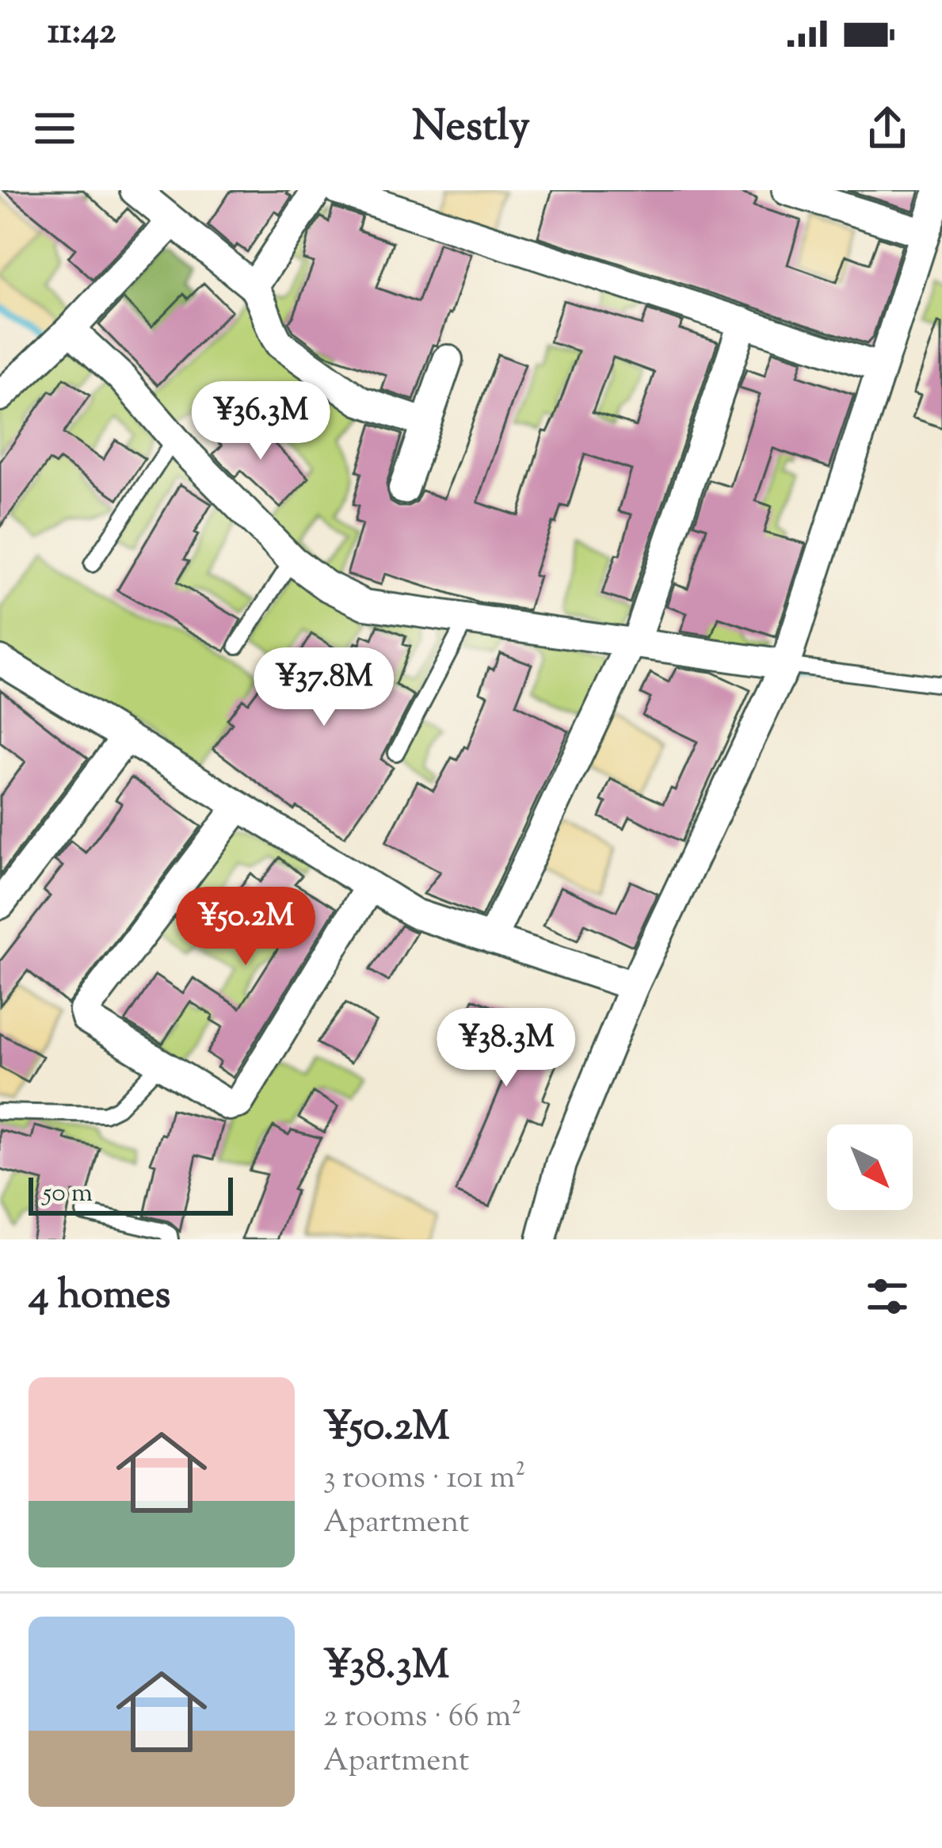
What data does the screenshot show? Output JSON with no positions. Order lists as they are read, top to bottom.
{
  "scale_bar": "50 m",
  "north": "bottom right",
  "page": {
    "status": "11:42",
    "header": "Nestly",
    "price": [
      "¥36.3M",
      "¥37.8M",
      "¥50.2M",
      "¥38.3M"
    ],
    "scale": "50 m",
    "heading": "4 homes",
    "list": [
      {
        "name": "¥50.2M",
        "note": "3 rooms · 101 m² · Apartment"
      },
      {
        "name": "¥38.3M",
        "note": "2 rooms · 66 m² · Apartment"
      }
    ]
  }
}
